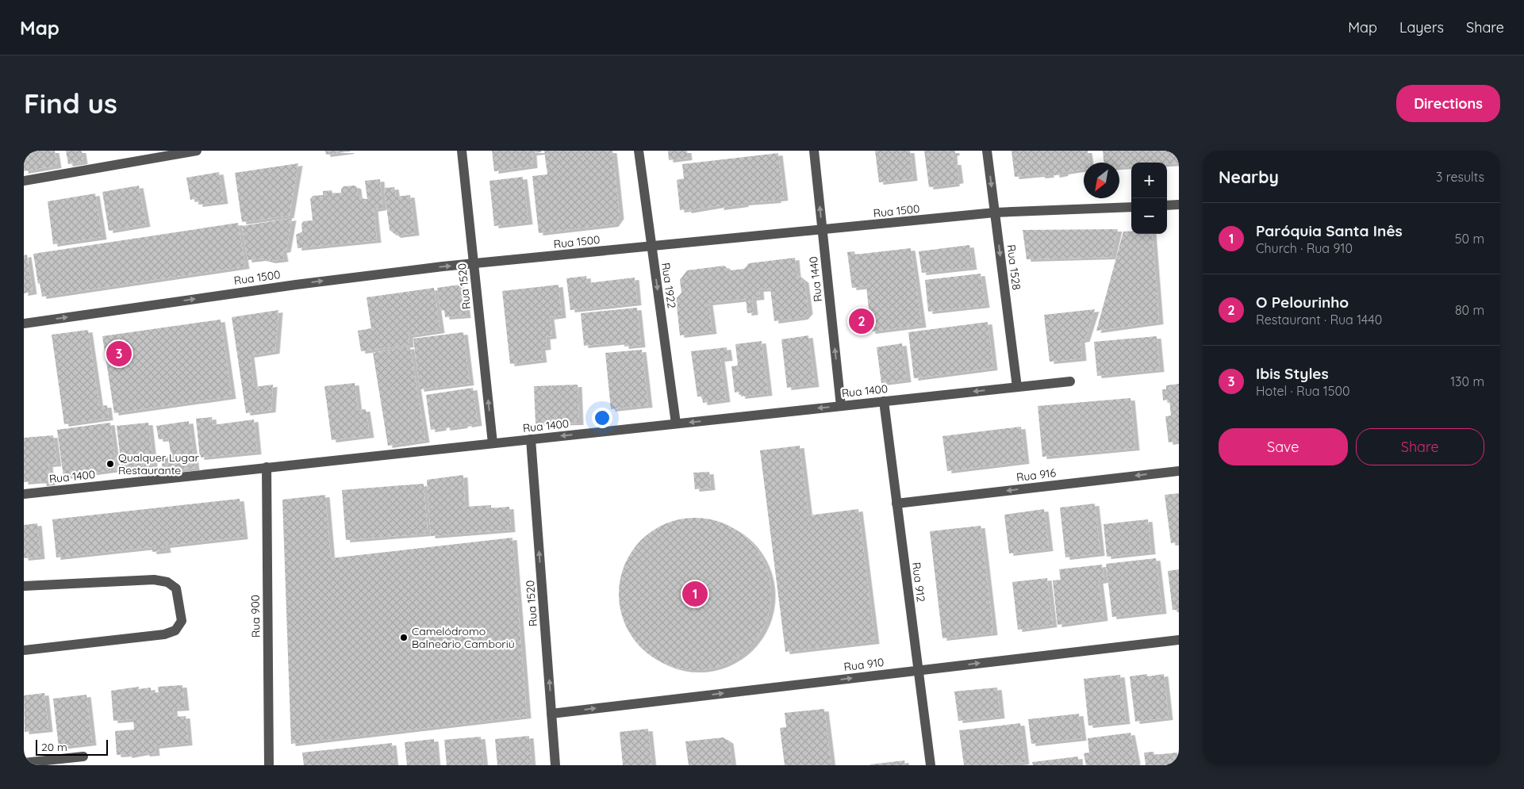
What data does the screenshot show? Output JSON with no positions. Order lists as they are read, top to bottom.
{
  "streets": {
    "street": [
      "Rua 1500",
      "Rua 1528",
      "Rua 1440",
      "Rua 1922",
      "Rua 1520",
      "Rua 1400",
      "Rua 916",
      "Rua 912",
      "Rua 900",
      "Rua 910"
    ]
  },
  "crossings": [
    ["Rua 1500", "Rua 1528"],
    ["Rua 1500", "Rua 1440"],
    ["Rua 1500", "Rua 1922"],
    ["Rua 1500", "Rua 1520"],
    ["Rua 1528", "Rua 1400"],
    ["Rua 1440", "Rua 1400"],
    ["Rua 1922", "Rua 1400"],
    ["Rua 1520", "Rua 1400"],
    ["Rua 1520", "Rua 910"],
    ["Rua 1400", "Rua 912"],
    ["Rua 1400", "Rua 900"],
    ["Rua 916", "Rua 912"],
    ["Rua 912", "Rua 910"]
  ],
  "one_way": [
    "Rua 1500",
    "Rua 1528",
    "Rua 1440",
    "Rua 1922",
    "Rua 1520",
    "Rua 1400",
    "Rua 916",
    "Rua 910"
  ],
  "places": ["Qualquer Lugar Restaurante", "Camelódromo Balneário Camboriú"],
  "scale_bar": "20 m",
  "north": "bottom left",
  "page": {
    "header": "Map",
    "nav": ["Map", "Layers", "Share"],
    "buttons": [
      "Directions",
      ["Save", "Share"]
    ],
    "title": "Find us",
    "heading": ["Nearby", "3 results"],
    "map_buttons": ["+", "−"],
    "list": [
      {
        "mark": "1",
        "name": "Paróquia Santa Inês",
        "note": "Church · Rua 910",
        "value": "50 m"
      },
      {
        "mark": "2",
        "name": "O Pelourinho",
        "note": "Restaurant · Rua 1440",
        "value": "80 m"
      },
      {
        "mark": "3",
        "name": "Ibis Styles",
        "note": "Hotel · Rua 1500",
        "value": "130 m"
      }
    ],
    "pins": ["2", "3", "1"],
    "scale": "20 m"
  }
}
